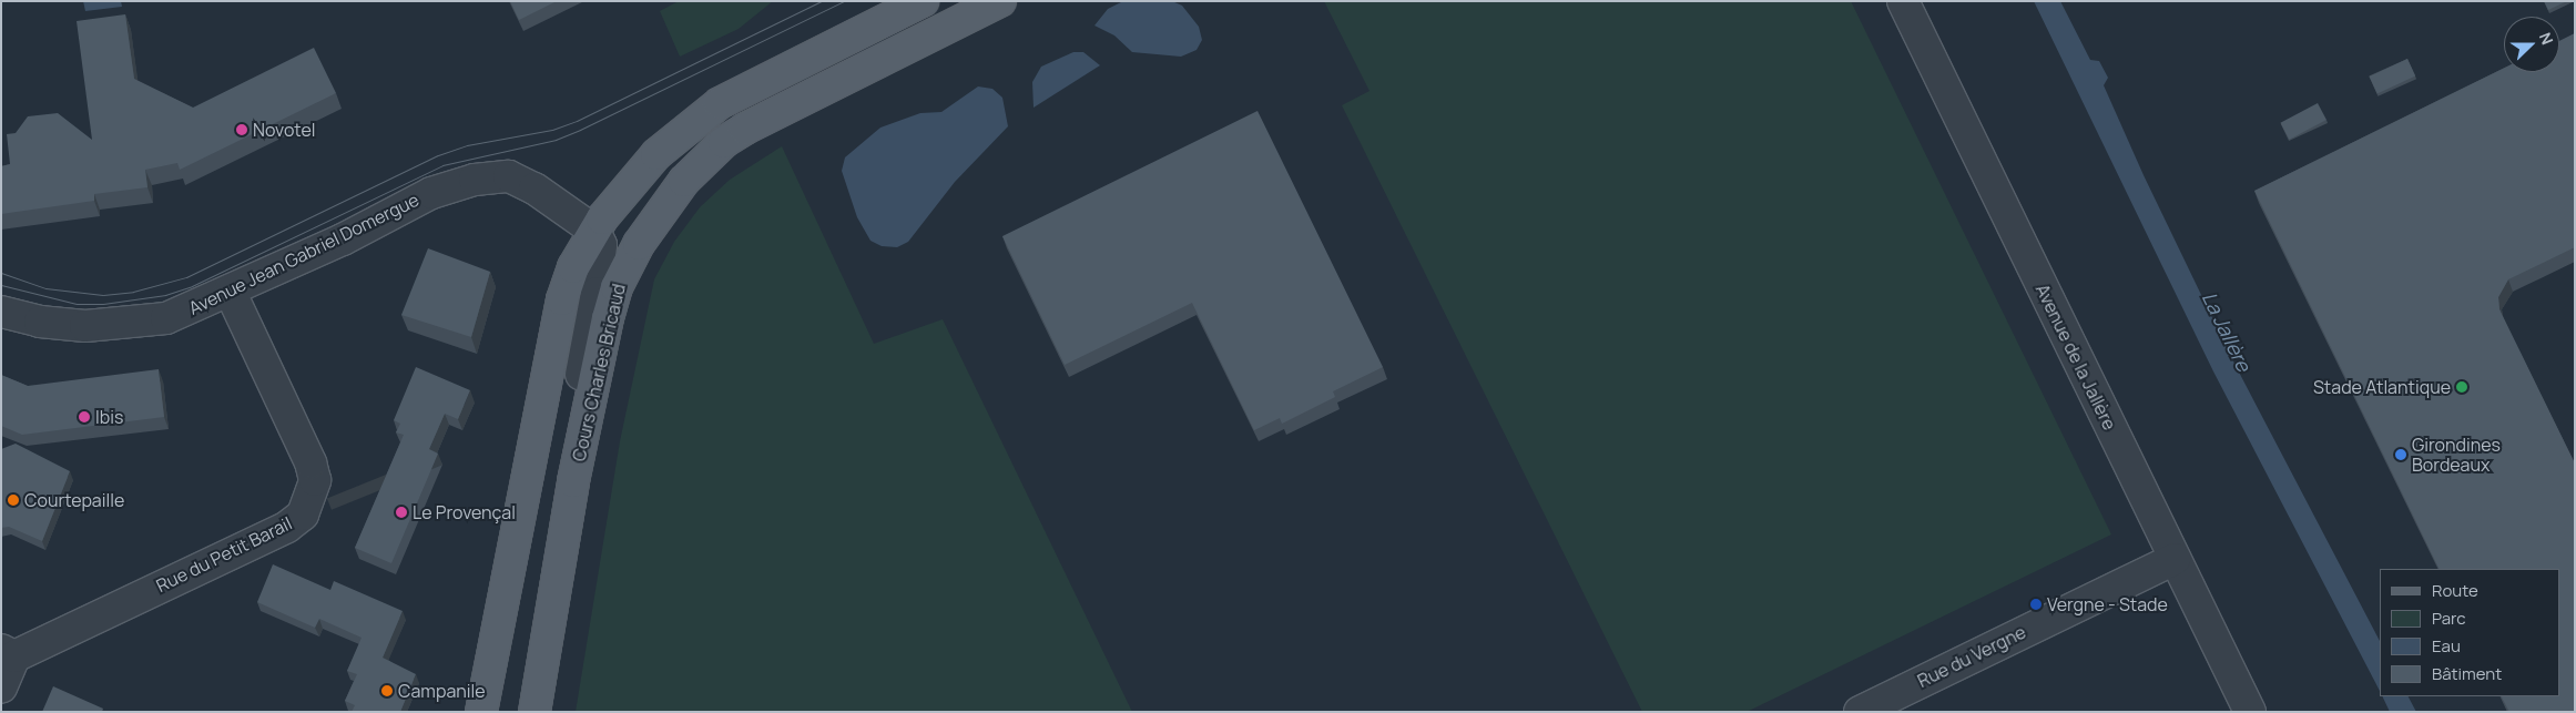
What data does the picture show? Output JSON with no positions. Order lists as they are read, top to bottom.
{
  "streets": {
    "main road": ["Cours Charles Bricaud"],
    "street": [
      "Avenue Jean Gabriel Domergue",
      "Avenue de la Jallère",
      "Rue du Petit Barail",
      "Rue du Vergne"
    ]
  },
  "crossings": [
    ["Avenue Jean Gabriel Domergue", "Cours Charles Bricaud"],
    ["Avenue Jean Gabriel Domergue", "Rue du Petit Barail"],
    ["Avenue de la Jallère", "Rue du Vergne"]
  ],
  "water": ["La Jallère"],
  "places": [
    "Novotel",
    "Stade Atlantique",
    "Ibis",
    "Girondines Bordeaux",
    "Courtepaille",
    "Le Provençal",
    "Vergne - Stade",
    "Campanile"
  ],
  "legend": [
    "Route",
    "Parc",
    "Eau",
    "Bâtiment"
  ],
  "north": "right"
}
